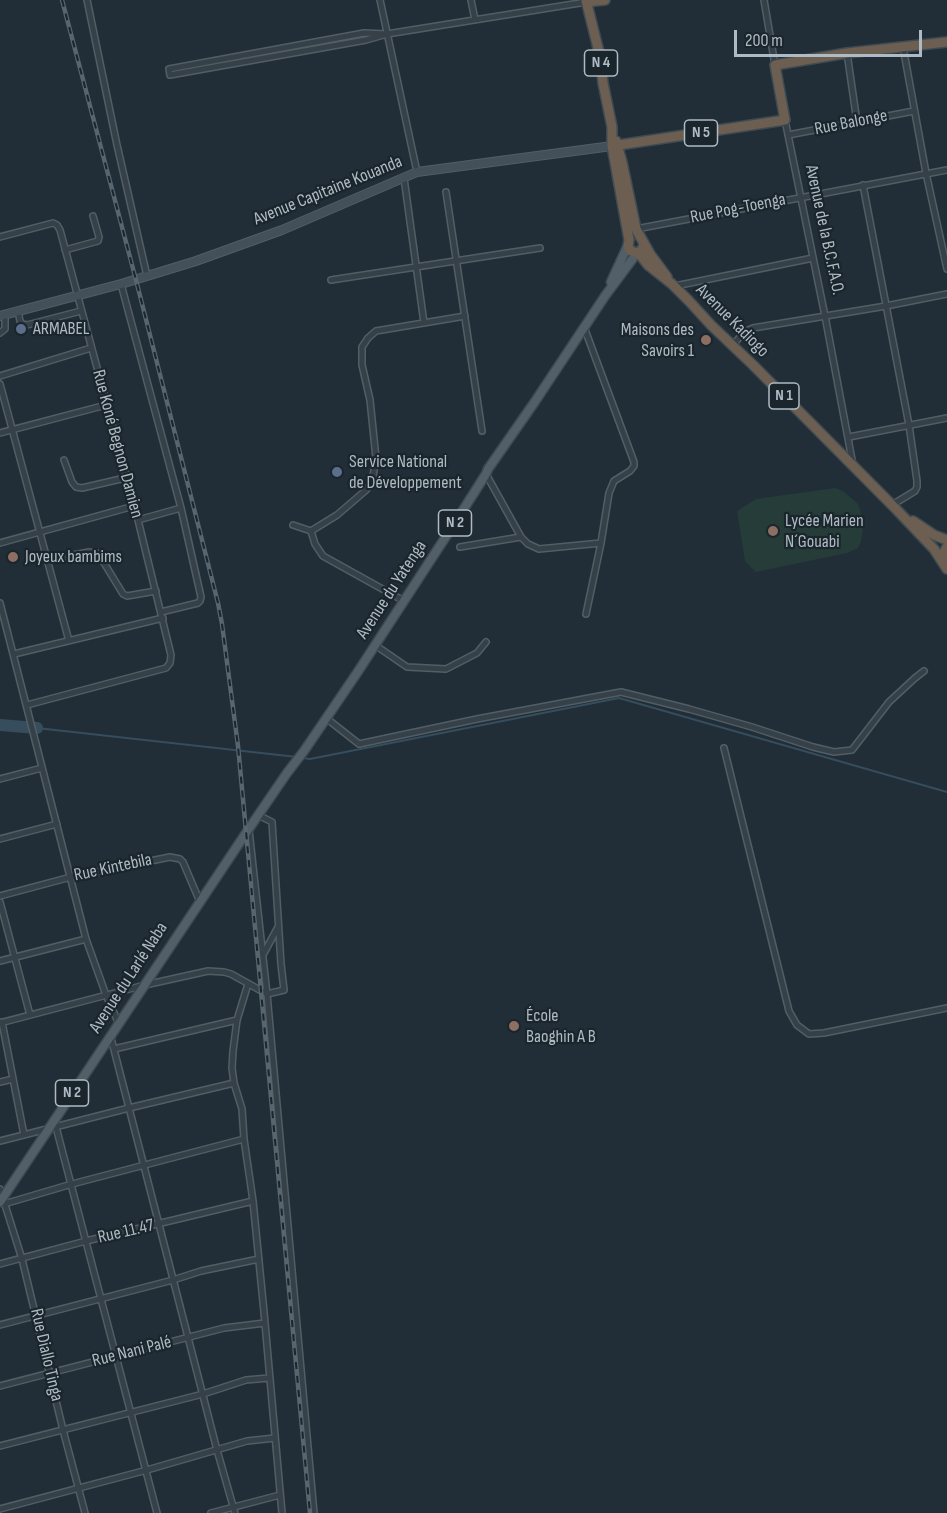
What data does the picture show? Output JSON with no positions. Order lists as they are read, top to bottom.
{
  "streets": {
    "highway": [
      "N 4",
      "N 5",
      "Avenue Capitaine Kouanda",
      "Avenue de la B.C.F.A.O.",
      "Avenue Kadiogo",
      "N 1"
    ],
    "main road": ["N 2", "Avenue du Yatenga", "Avenue du Larlé Naba"],
    "street": [
      "Rue Balonge",
      "Rue Pog-Toenga",
      "Rue Koné Begnon Damien",
      "Rue Kintebila",
      "Rue 11.47",
      "Rue Nani Palé",
      "Rue Diallo Tinga"
    ]
  },
  "crossings": [
    ["N 4", "Avenue Capitaine Kouanda"],
    ["N 4", "Rue Pog-Toenga"],
    ["N 4", "Avenue Kadiogo"],
    ["N 4", "Avenue du Yatenga"],
    ["Rue Balonge", "Avenue de la B.C.F.A.O."],
    ["Avenue Capitaine Kouanda", "Avenue de la B.C.F.A.O."],
    ["Avenue Capitaine Kouanda", "Rue Koné Begnon Damien"],
    ["Rue Pog-Toenga", "Avenue de la B.C.F.A.O."],
    ["Avenue de la B.C.F.A.O.", "Avenue Kadiogo"],
    ["Avenue Kadiogo", "Avenue du Yatenga"],
    ["Avenue du Yatenga", "Avenue du Larlé Naba"],
    ["Rue Kintebila", "Avenue du Larlé Naba"],
    ["Avenue du Larlé Naba", "Rue Diallo Tinga"],
    ["Rue 11.47", "Rue Diallo Tinga"],
    ["Rue Nani Palé", "Rue Diallo Tinga"]
  ],
  "places": [
    "ARMABEL",
    "Maisons des Savoirs 1",
    "Service National de Développement",
    "Lycée Marien N´Gouabi",
    "Joyeux bambims",
    "École Baoghin A B"
  ],
  "scale_bar": "200 m"
}
